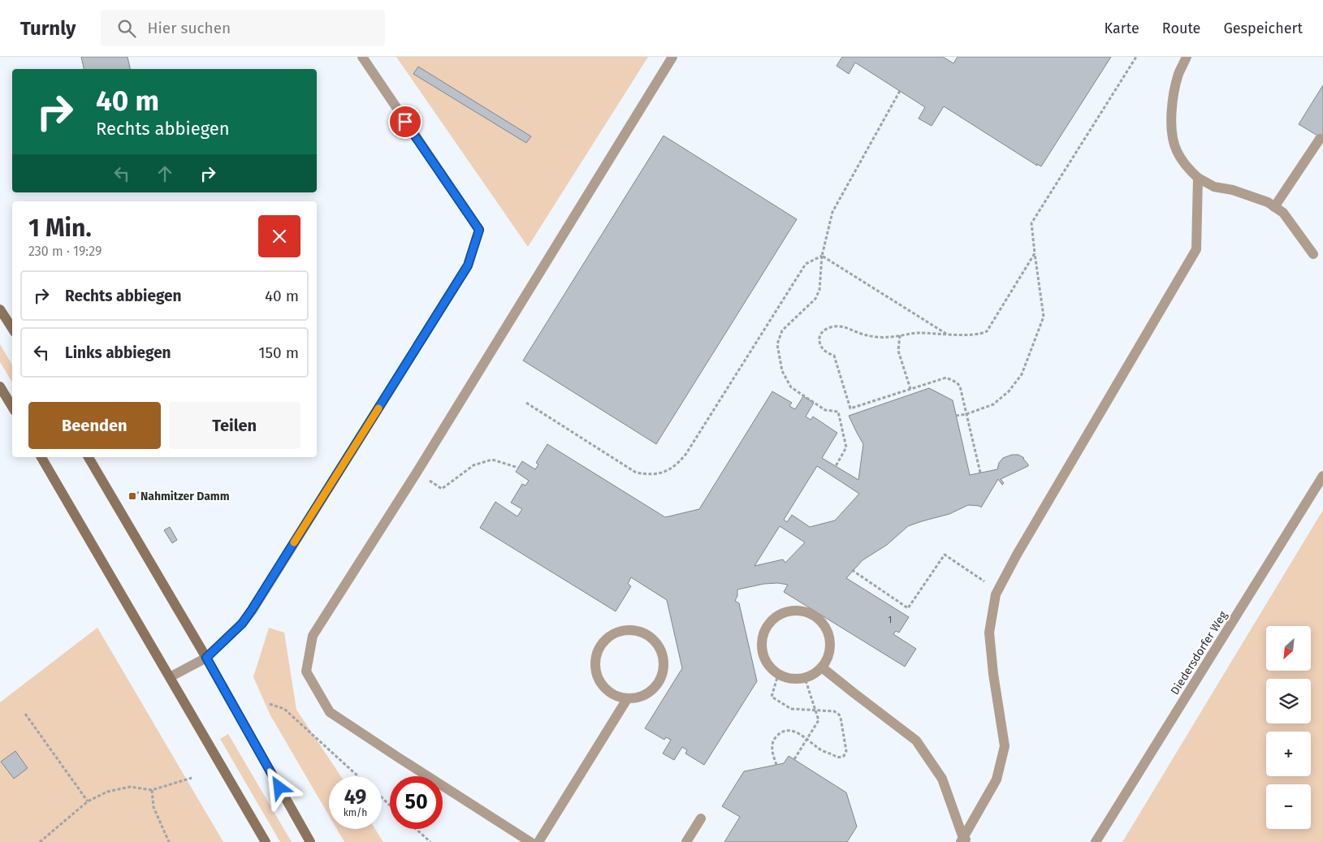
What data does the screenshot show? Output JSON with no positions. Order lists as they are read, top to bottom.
{
  "streets": {
    "street": ["Diedersdorfer Weg"]
  },
  "places": {
    "transit": ["Nahmitzer Damm"]
  },
  "house_numbers": ["1"],
  "north": "bottom left",
  "page": {
    "header": "Turnly",
    "search": "Hier suchen",
    "nav": ["Karte", "Route", "Gespeichert"],
    "turn": ["40 m", "Rechts abbiegen"],
    "heading": ["1 Min.", "230 m · 19:29"],
    "list": [
      {
        "name": "Rechts abbiegen",
        "value": "40 m"
      },
      {
        "name": "Links abbiegen",
        "value": "150 m"
      }
    ],
    "buttons": ["Beenden", "Teilen"],
    "map_buttons": ["+", "−"],
    "speed": "49 km/h",
    "limit": "50"
  }
}
